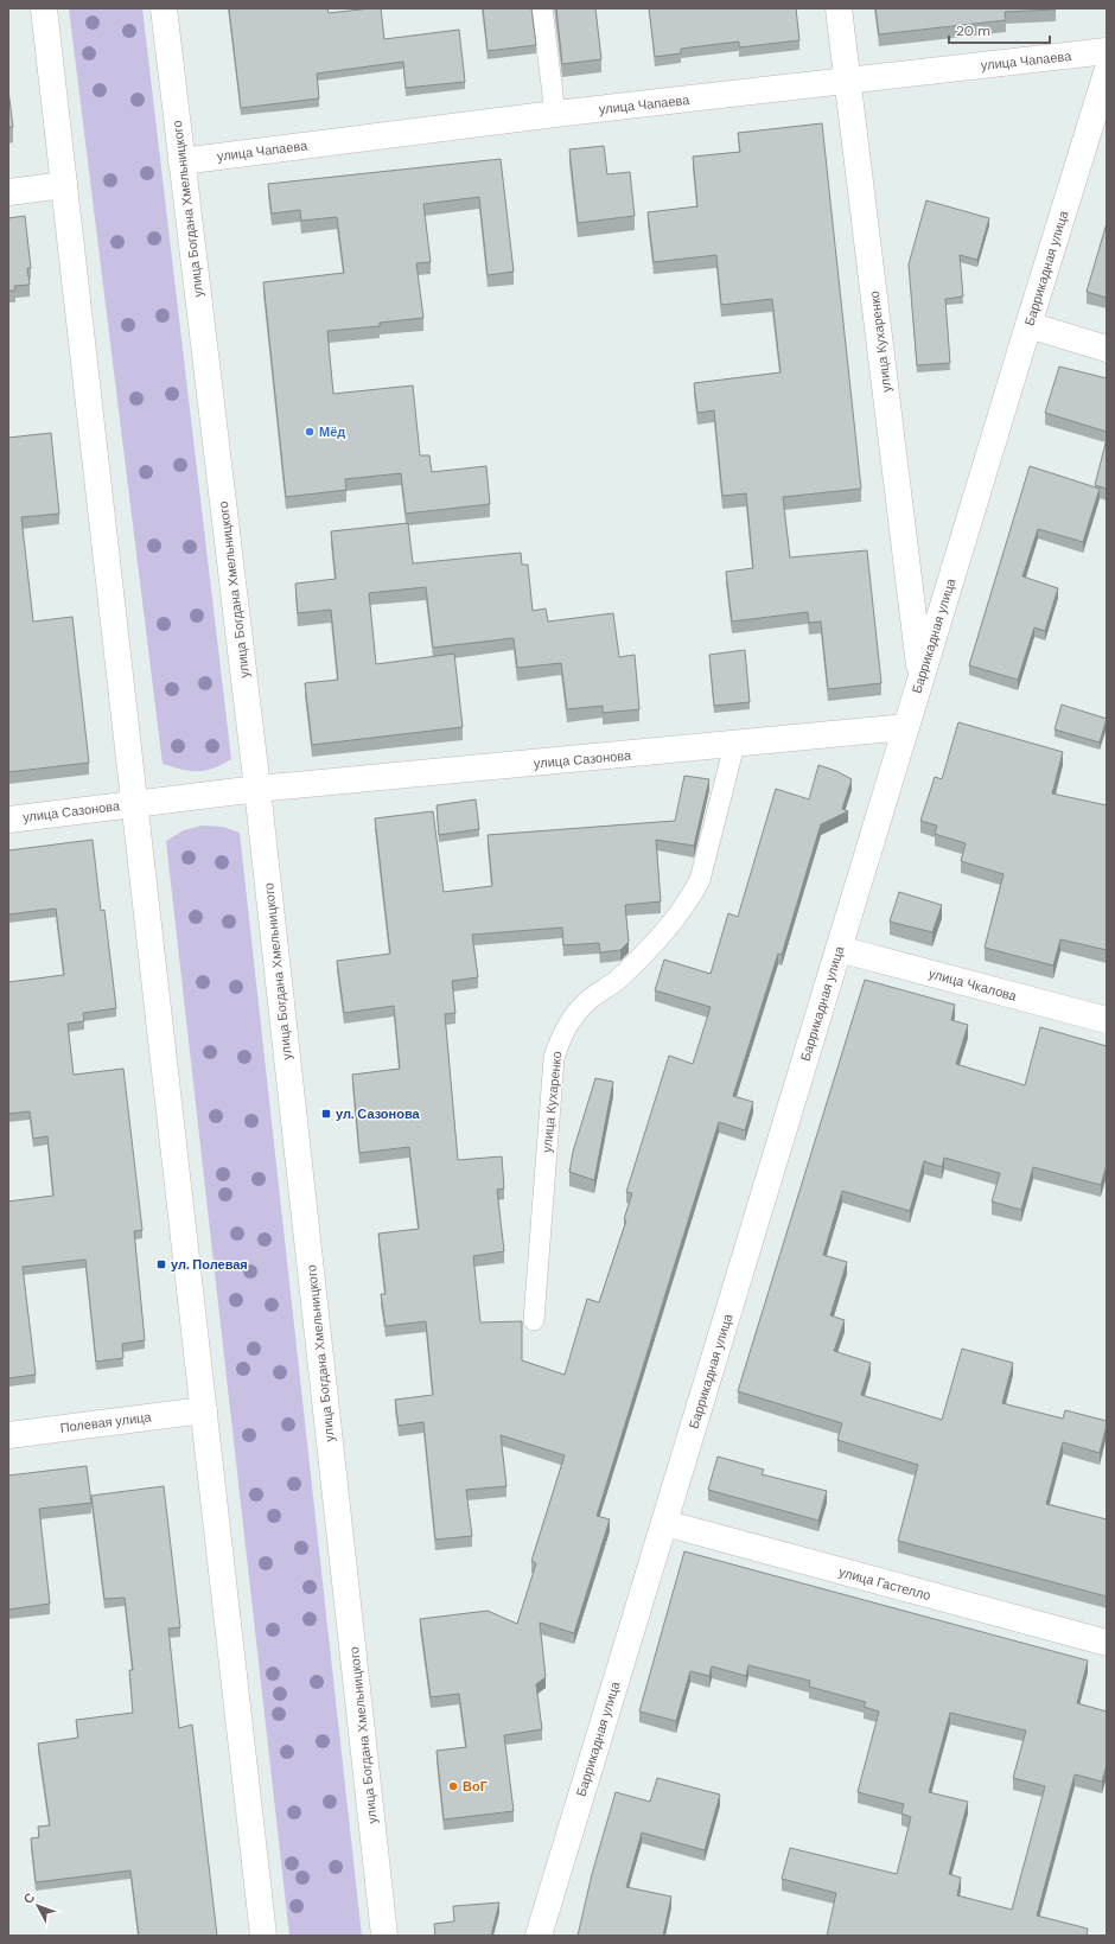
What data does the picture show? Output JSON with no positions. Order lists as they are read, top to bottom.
{
  "streets": {
    "street": [
      "улица Чапаева",
      "улица Богдана Хмельницкого",
      "Баррикадная улица",
      "улица Кухаренко",
      "улица Сазонова",
      "улица Чкалова",
      "Полевая улица",
      "улица Гастелло"
    ]
  },
  "crossings": [
    ["улица Чапаева", "улица Богдана Хмельницкого"],
    ["улица Чапаева", "улица Кухаренко"],
    ["улица Богдана Хмельницкого", "улица Сазонова"],
    ["Баррикадная улица", "улица Кухаренко"],
    ["Баррикадная улица", "улица Сазонова"],
    ["Баррикадная улица", "улица Чкалова"],
    ["Баррикадная улица", "улица Гастелло"],
    ["улица Кухаренко", "улица Сазонова"]
  ],
  "places": {
    "other": ["Мёд", "ВоГ"],
    "transit": ["ул. Сазонова", "ул. Полевая"]
  },
  "scale_bar": "20 m",
  "north": "top left"
}
